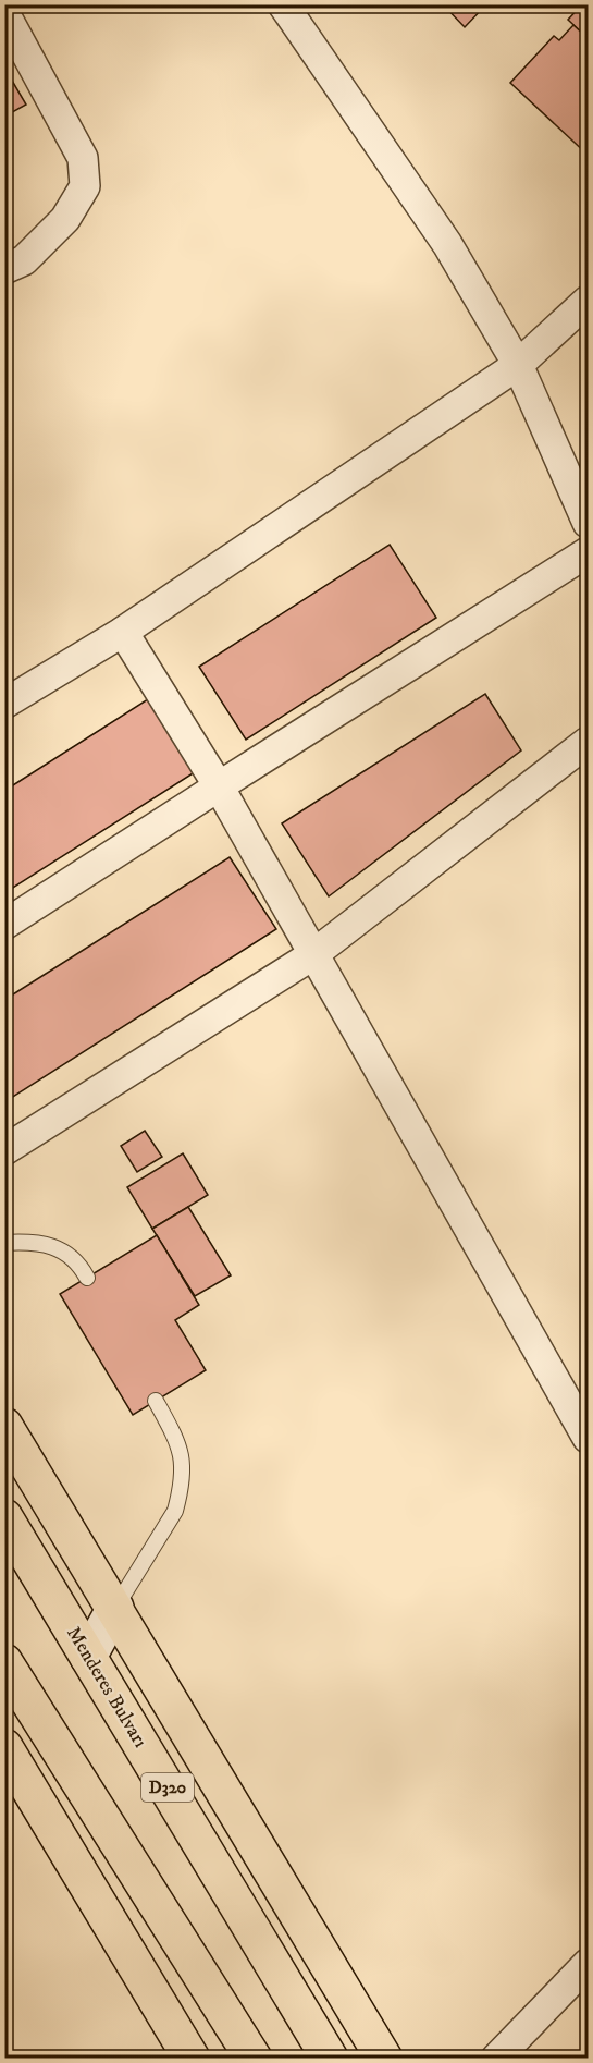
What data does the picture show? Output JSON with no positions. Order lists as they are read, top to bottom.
{
  "streets": {
    "main road": ["Menderes Bulvarı", "D320"]
  }
}
